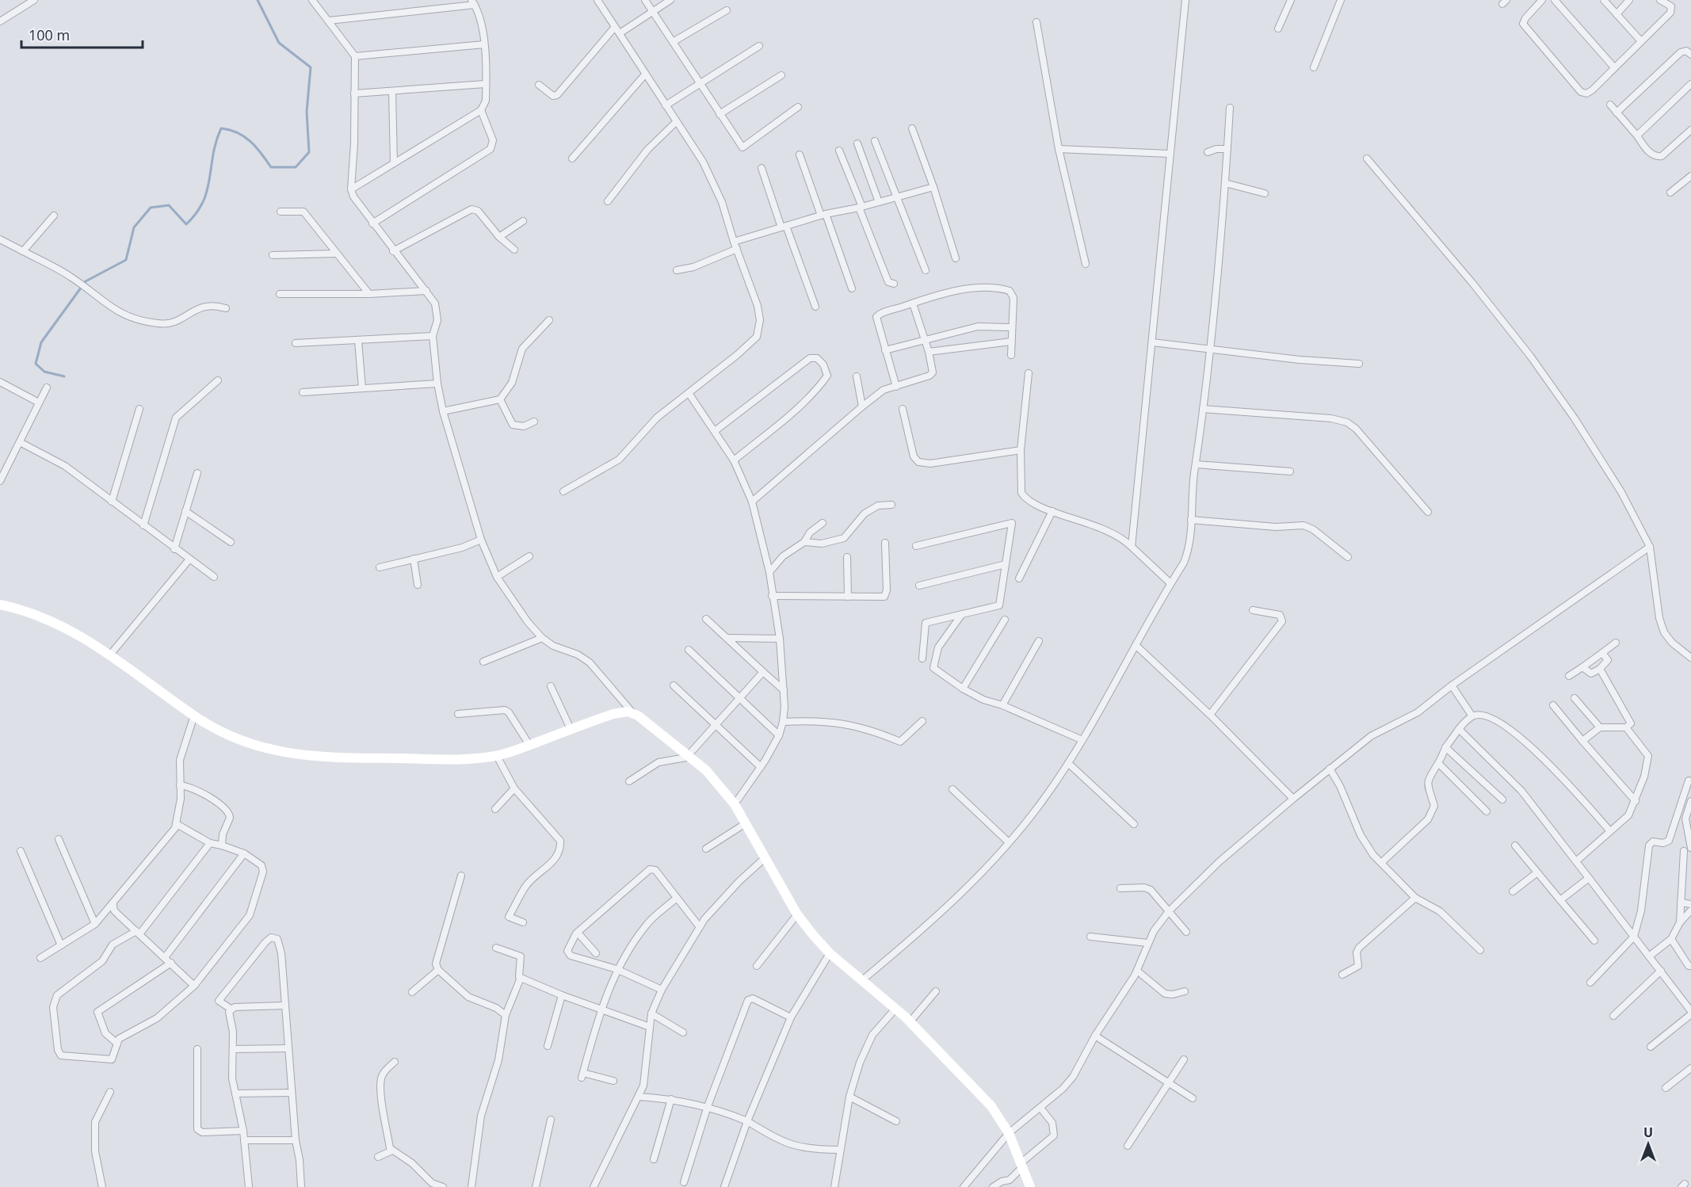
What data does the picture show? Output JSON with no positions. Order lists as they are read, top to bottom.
{
  "scale_bar": "100 m",
  "north": "top"
}
